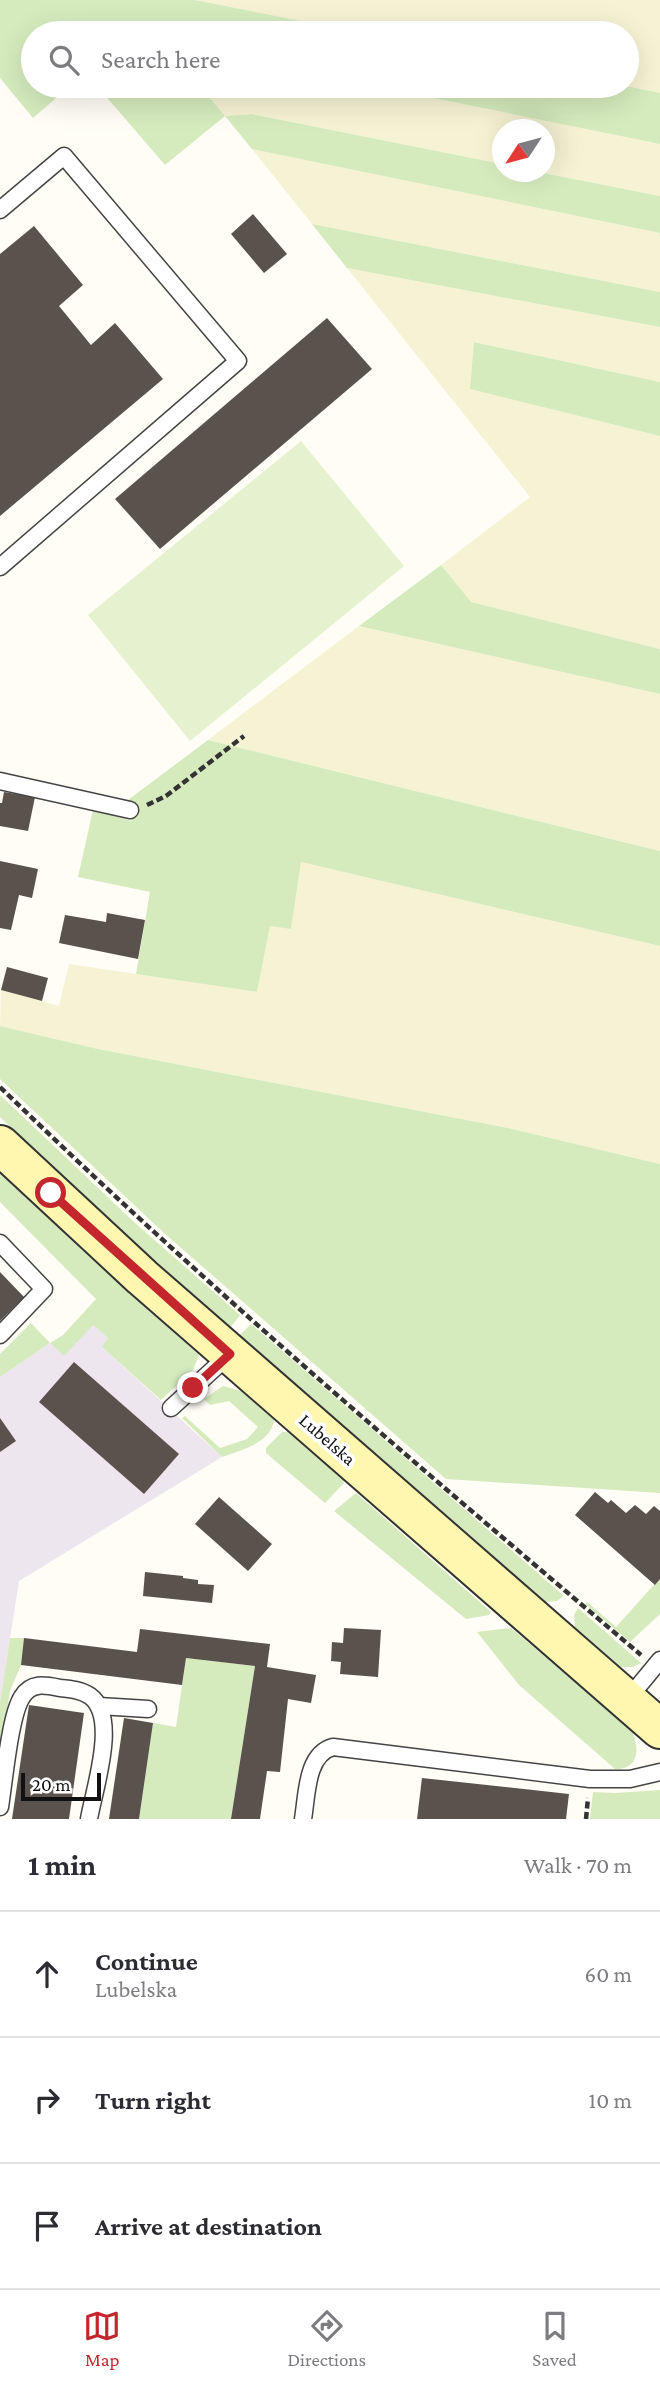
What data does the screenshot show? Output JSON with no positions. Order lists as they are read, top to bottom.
{
  "streets": {
    "street": ["Lubelska"]
  },
  "scale_bar": "20 m",
  "north": "bottom left",
  "page": {
    "search": "Search here",
    "scale": "20 m",
    "heading": ["1 min", "Walk · 70 m"],
    "list": [
      ["Continue", "Lubelska", "60 m"],
      ["Turn right", "10 m"],
      "Arrive at destination"
    ],
    "nav": ["Map", "Directions", "Saved"]
  }
}
